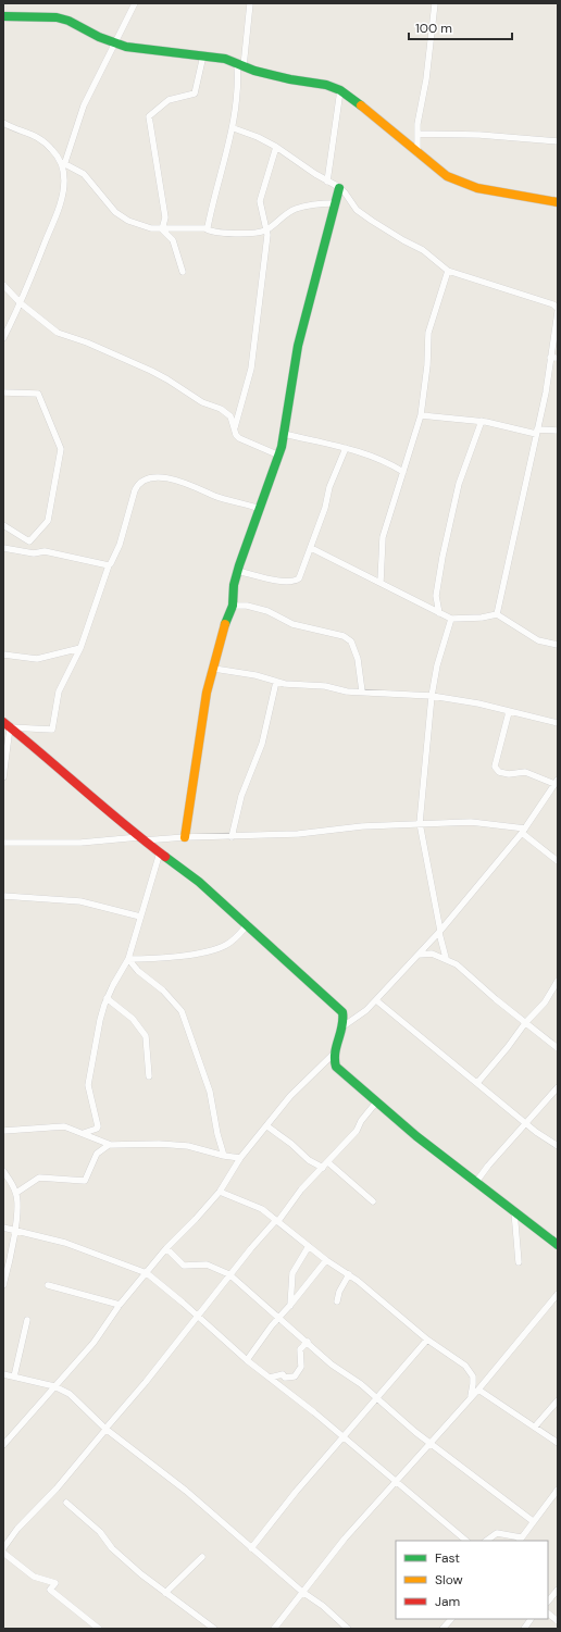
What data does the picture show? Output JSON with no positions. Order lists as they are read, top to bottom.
{
  "legend": ["Fast", "Slow", "Jam"],
  "scale_bar": "100 m"
}
